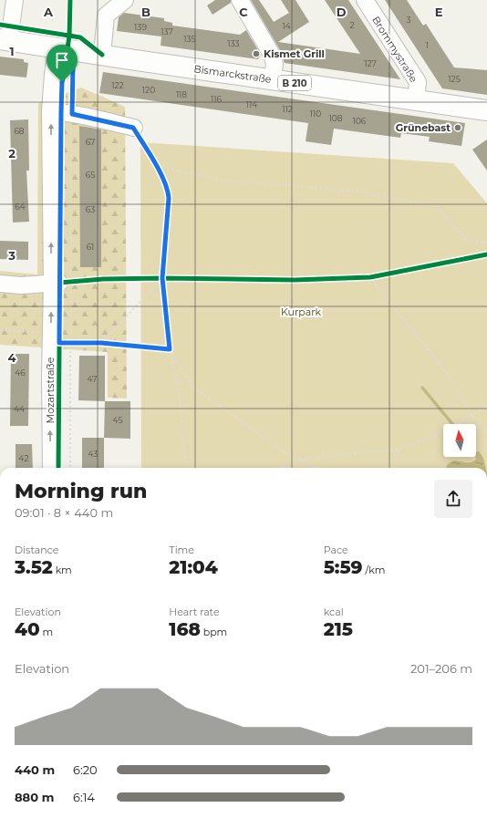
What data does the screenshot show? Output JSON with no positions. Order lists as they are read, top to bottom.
{
  "streets": {
    "main road": ["Bismarckstraße", "B 210"],
    "street": ["Brommystraße", "Mozartstraße"]
  },
  "crossings": [
    ["Brommystraße", "Bismarckstraße"],
    ["Bismarckstraße", "Mozartstraße"]
  ],
  "one_way": ["Mozartstraße"],
  "parks": ["Kurpark"],
  "places": ["Kismet Grill", "Grünebast"],
  "house_numbers": [
    "3",
    "2",
    "14",
    "139",
    "137",
    "135",
    "133",
    "1",
    "127",
    "125",
    "122",
    "120",
    "118",
    "116",
    "114",
    "112",
    "110",
    "108",
    "106",
    "68",
    "67",
    "65",
    "64",
    "63",
    "61",
    "46",
    "47",
    "44",
    "45",
    "43",
    "42"
  ],
  "north": "top",
  "page": {
    "heading": ["Morning run", "09:01 · 8 × 440 m"],
    "stats": [
      ["Distance", "3.52 km"],
      ["Time", "21:04"],
      ["Pace", "5:59 /km"],
      ["Elevation", "40 m"],
      ["Heart rate", "168 bpm"],
      ["kcal", "215"]
    ],
    "chart": ["Elevation", "201–206 m"],
    "list": [
      {
        "name": "440 m",
        "note": "6:20"
      },
      {
        "name": "880 m",
        "note": "6:14"
      }
    ]
  },
  "grid": {
    "columns": [
      "A",
      "B",
      "C",
      "D",
      "E"
    ],
    "rows": [
      "1",
      "2",
      "3",
      "4"
    ]
  }
}
